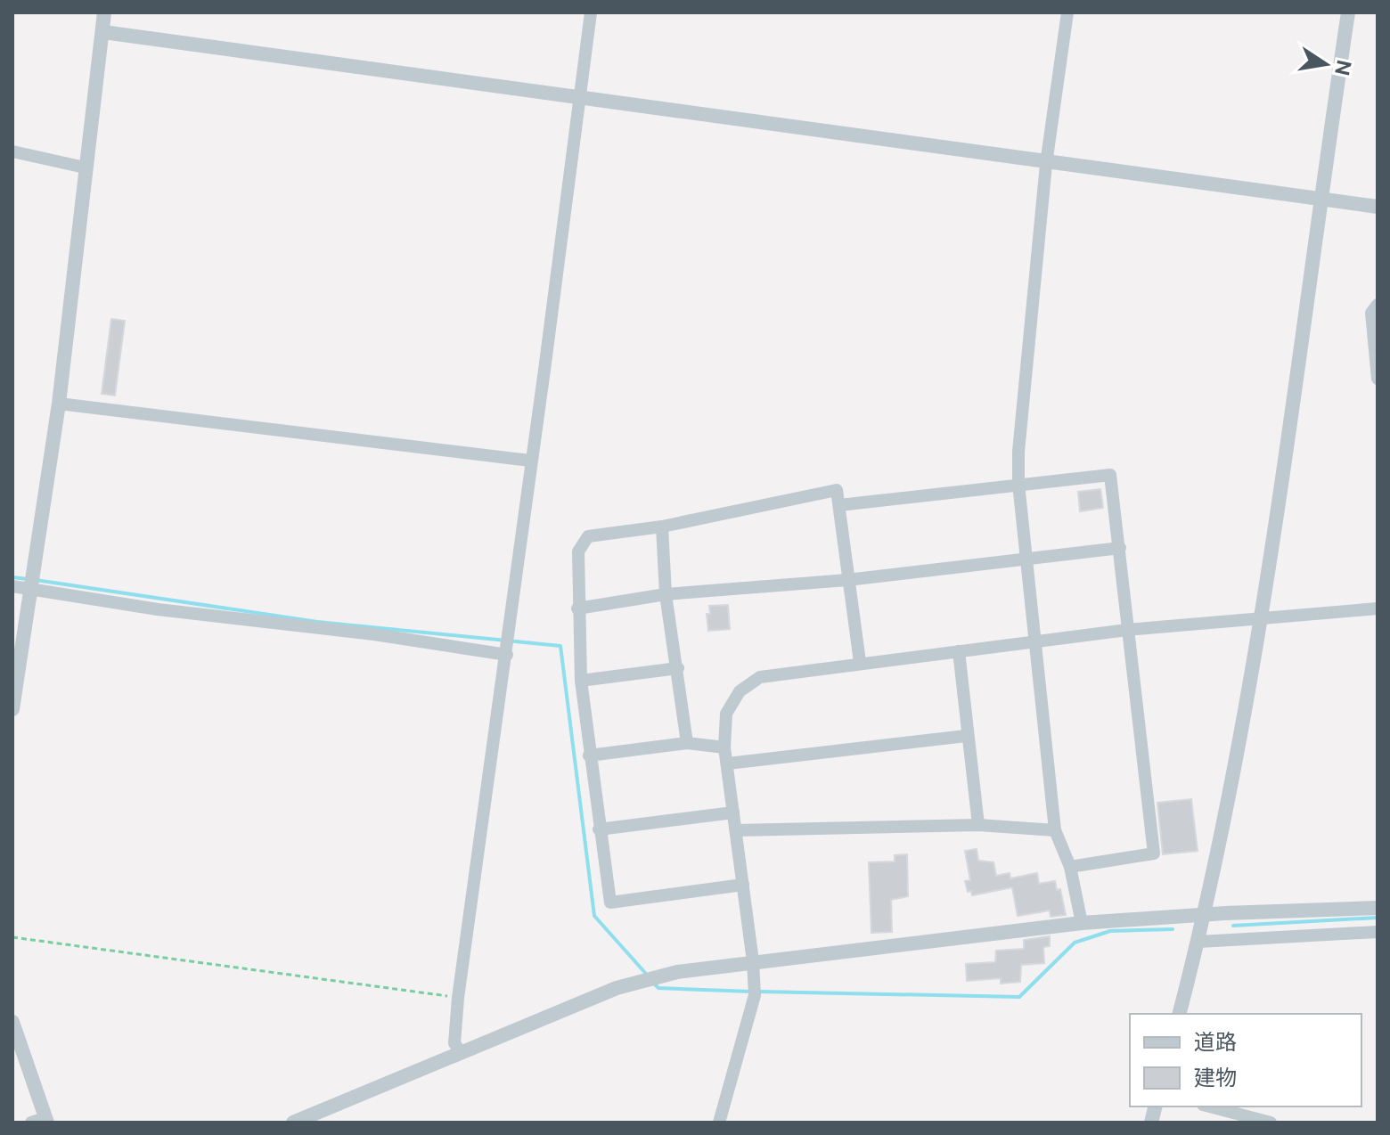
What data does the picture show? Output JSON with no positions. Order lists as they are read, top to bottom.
{
  "legend": ["道路", "建物"],
  "north": "right"
}
